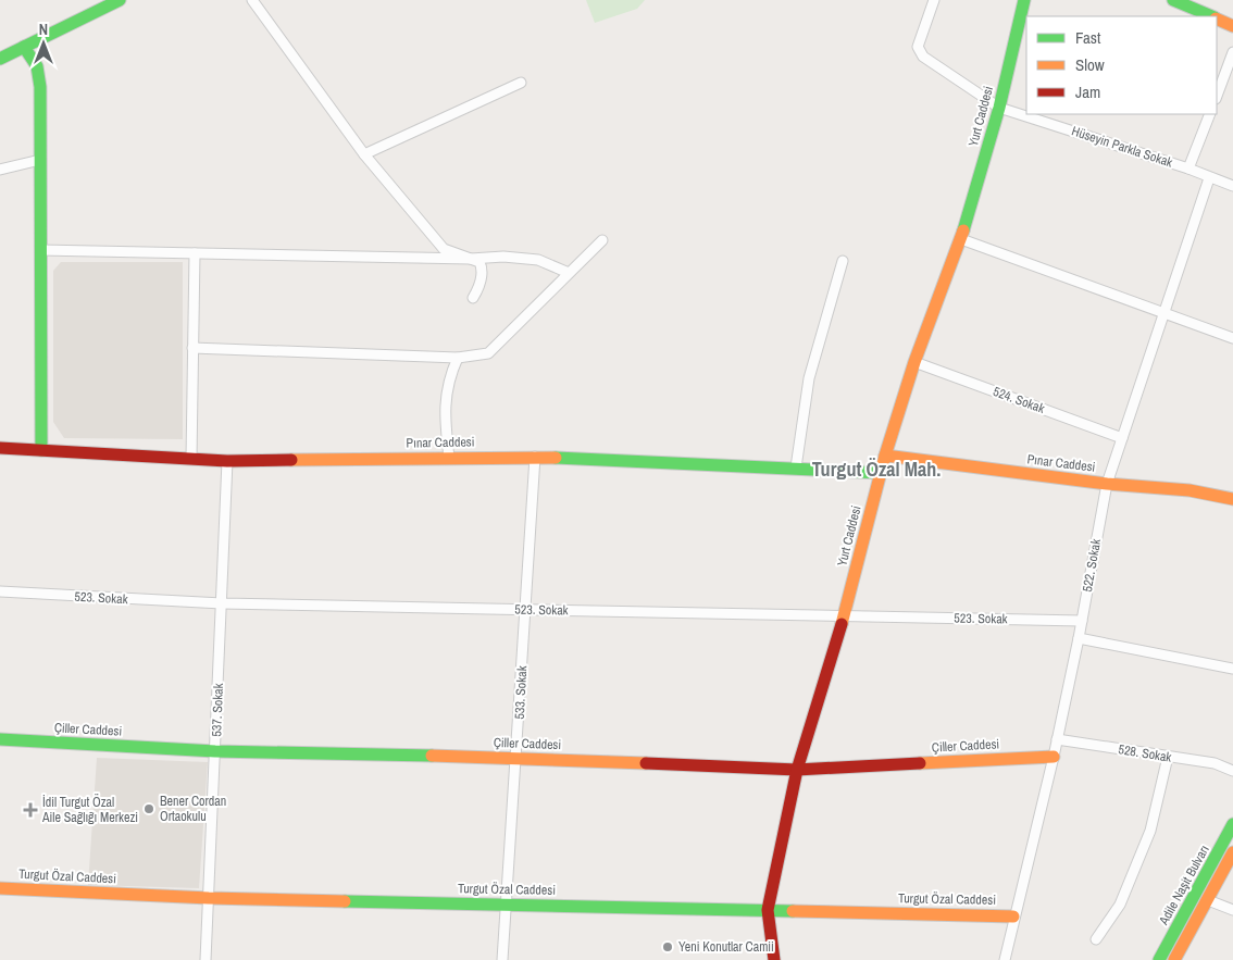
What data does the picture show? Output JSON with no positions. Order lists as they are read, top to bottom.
{
  "streets": {
    "street": [
      "Yurt Caddesi",
      "Hüseyin Parkla Sokak",
      "524. Sokak",
      "Pınar Caddesi",
      "522. Sokak",
      "523. Sokak",
      "533. Sokak",
      "537. Sokak",
      "Çiller Caddesi",
      "528. Sokak",
      "Turgut Özal Caddesi",
      "Adile Naşit Bulvarı"
    ]
  },
  "crossings": [
    ["Yurt Caddesi", "Hüseyin Parkla Sokak"],
    ["Yurt Caddesi", "524. Sokak"],
    ["Yurt Caddesi", "Pınar Caddesi"],
    ["Yurt Caddesi", "523. Sokak"],
    ["Yurt Caddesi", "Çiller Caddesi"],
    ["Yurt Caddesi", "Turgut Özal Caddesi"],
    ["Hüseyin Parkla Sokak", "522. Sokak"],
    ["524. Sokak", "522. Sokak"],
    ["Pınar Caddesi", "522. Sokak"],
    ["Pınar Caddesi", "533. Sokak"],
    ["Pınar Caddesi", "537. Sokak"],
    ["522. Sokak", "523. Sokak"],
    ["522. Sokak", "Çiller Caddesi"],
    ["522. Sokak", "528. Sokak"],
    ["522. Sokak", "Turgut Özal Caddesi"],
    ["523. Sokak", "533. Sokak"],
    ["523. Sokak", "537. Sokak"],
    ["533. Sokak", "Çiller Caddesi"],
    ["533. Sokak", "Turgut Özal Caddesi"],
    ["537. Sokak", "Çiller Caddesi"],
    ["537. Sokak", "Turgut Özal Caddesi"]
  ],
  "districts": ["Turgut Özal Mah."],
  "places": {
    "other": ["Bener Cordan Ortaokulu", "Yeni Konutlar Camii"],
    "health": ["İdil Turgut Özal Aile Sağlığı Merkezi"]
  },
  "legend": ["Fast", "Slow", "Jam"],
  "north": "top"
}
